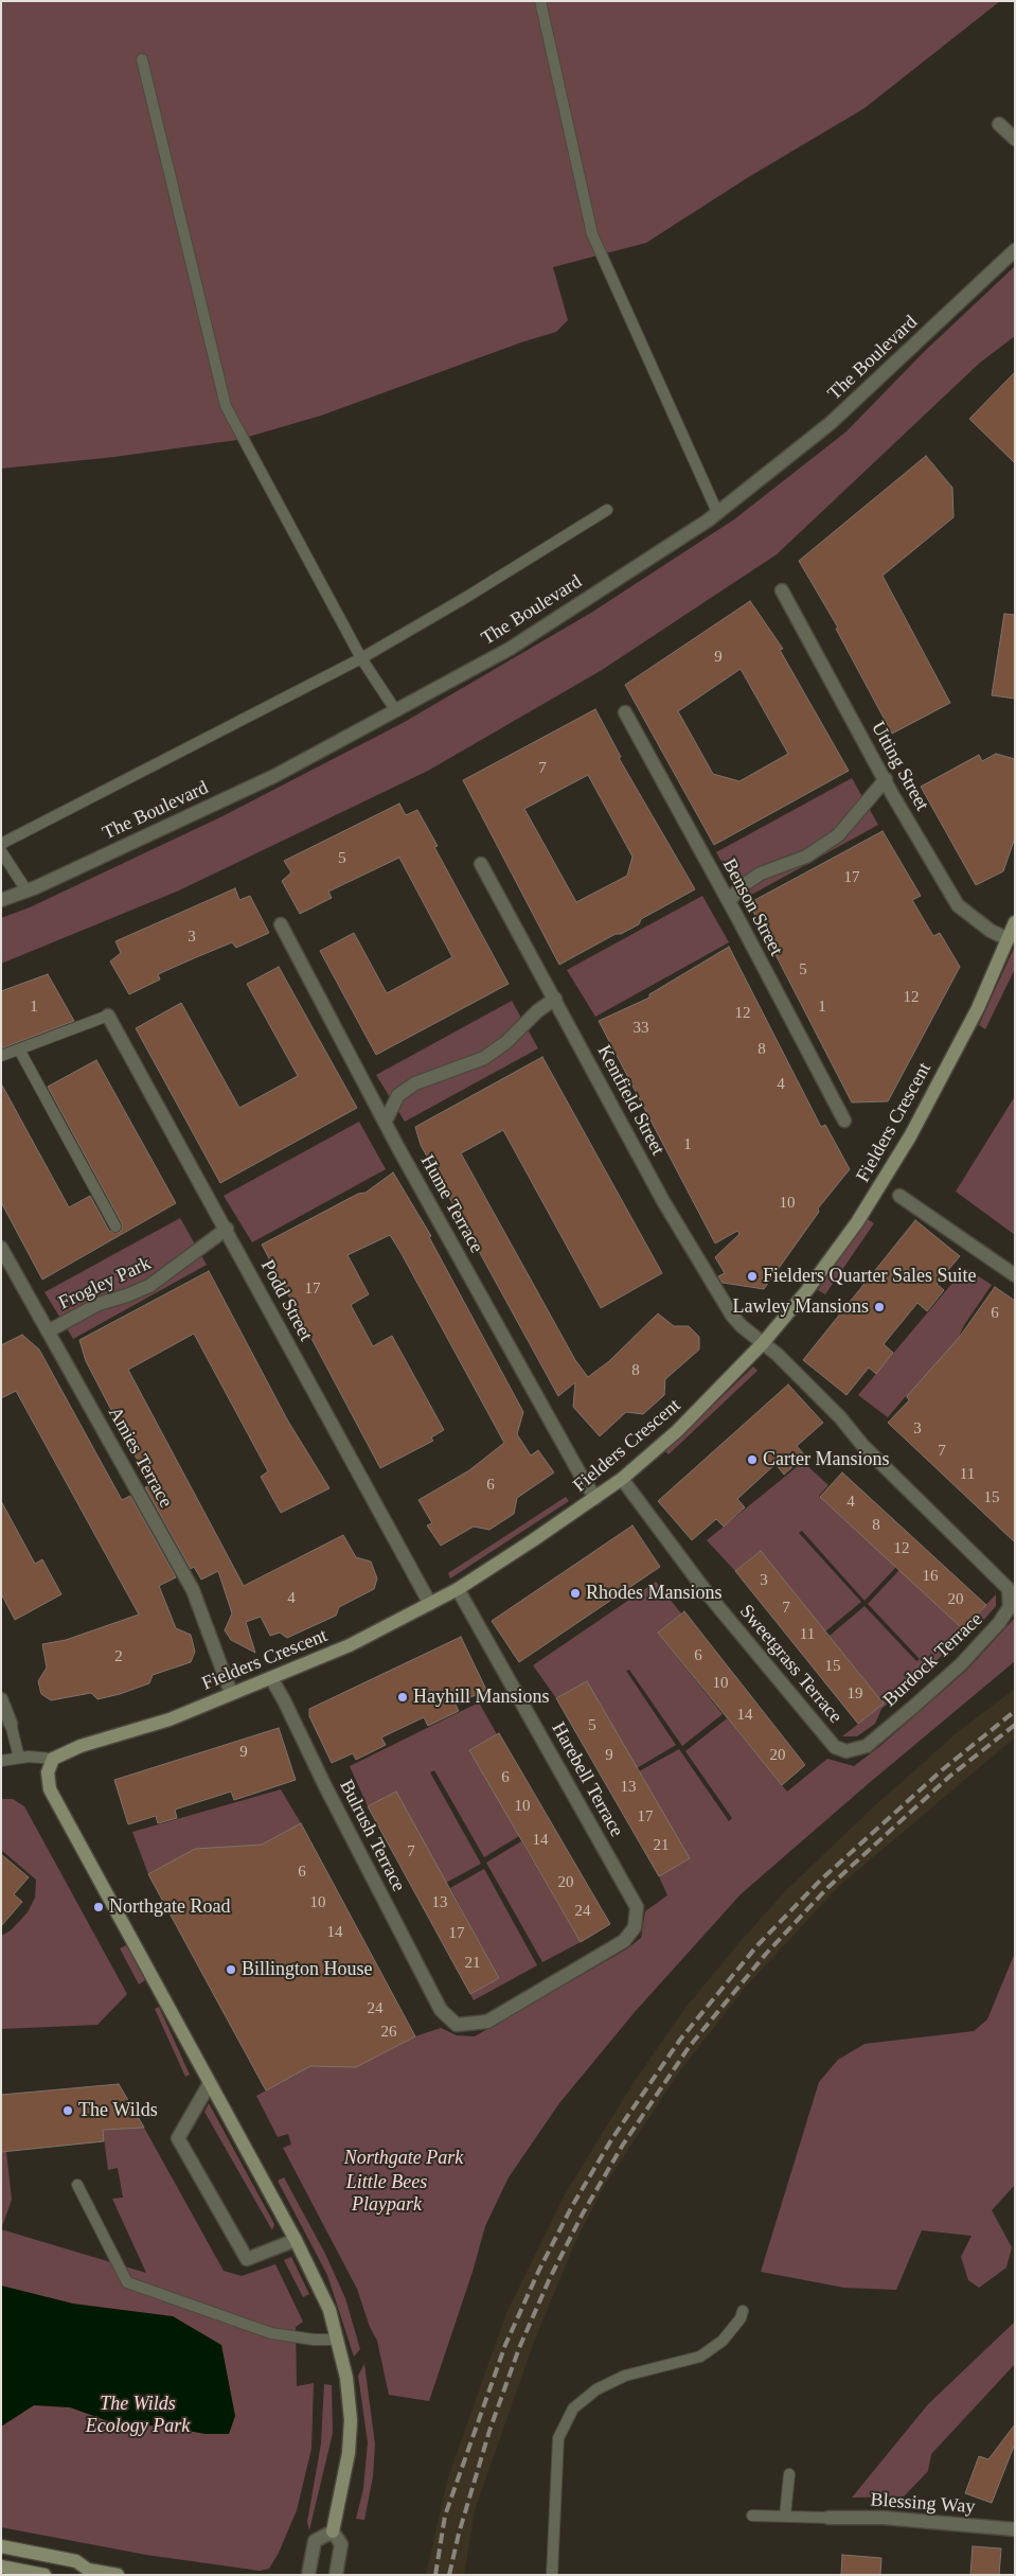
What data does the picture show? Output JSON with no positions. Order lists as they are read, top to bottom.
{
  "streets": {
    "street": [
      "The Boulevard",
      "Utting Street",
      "Benson Street",
      "Kentfield Street",
      "Fielders Crescent",
      "Hume Terrace",
      "Frogley Park",
      "Podd Street",
      "Amies Terrace",
      "Burdock Terrace",
      "Sweetgrass Terrace",
      "Harebell Terrace",
      "Bulrush Terrace",
      "Blessing Way"
    ]
  },
  "crossings": [
    ["Utting Street", "Fielders Crescent"],
    ["Kentfield Street", "Fielders Crescent"],
    ["Kentfield Street", "Burdock Terrace"],
    ["Fielders Crescent", "Hume Terrace"],
    ["Fielders Crescent", "Podd Street"],
    ["Fielders Crescent", "Amies Terrace"],
    ["Fielders Crescent", "Burdock Terrace"],
    ["Fielders Crescent", "Sweetgrass Terrace"],
    ["Fielders Crescent", "Harebell Terrace"],
    ["Fielders Crescent", "Bulrush Terrace"],
    ["Frogley Park", "Podd Street"],
    ["Frogley Park", "Amies Terrace"],
    ["Burdock Terrace", "Sweetgrass Terrace"],
    ["Harebell Terrace", "Bulrush Terrace"]
  ],
  "parks": ["Northgate Park", "Little Bees Playpark", "The Wilds Ecology Park"],
  "places": [
    "Fielders Quarter Sales Suite",
    "Lawley Mansions",
    "Carter Mansions",
    "Rhodes Mansions",
    "Hayhill Mansions",
    "Northgate Road",
    "Billington House",
    "The Wilds"
  ],
  "house_numbers": [
    "9",
    "7",
    "5",
    "17",
    "3",
    "5",
    "12",
    "1",
    "1",
    "12",
    "33",
    "8",
    "4",
    "1",
    "10",
    "17",
    "6",
    "8",
    "3",
    "7",
    "11",
    "6",
    "15",
    "4",
    "8",
    "12",
    "16",
    "3",
    "4",
    "20",
    "7",
    "11",
    "6",
    "2",
    "15",
    "10",
    "19",
    "14",
    "5",
    "9",
    "9",
    "20",
    "6",
    "13",
    "10",
    "17",
    "14",
    "21",
    "7",
    "6",
    "20",
    "10",
    "13",
    "24",
    "14",
    "17",
    "21",
    "24",
    "26"
  ]
}
